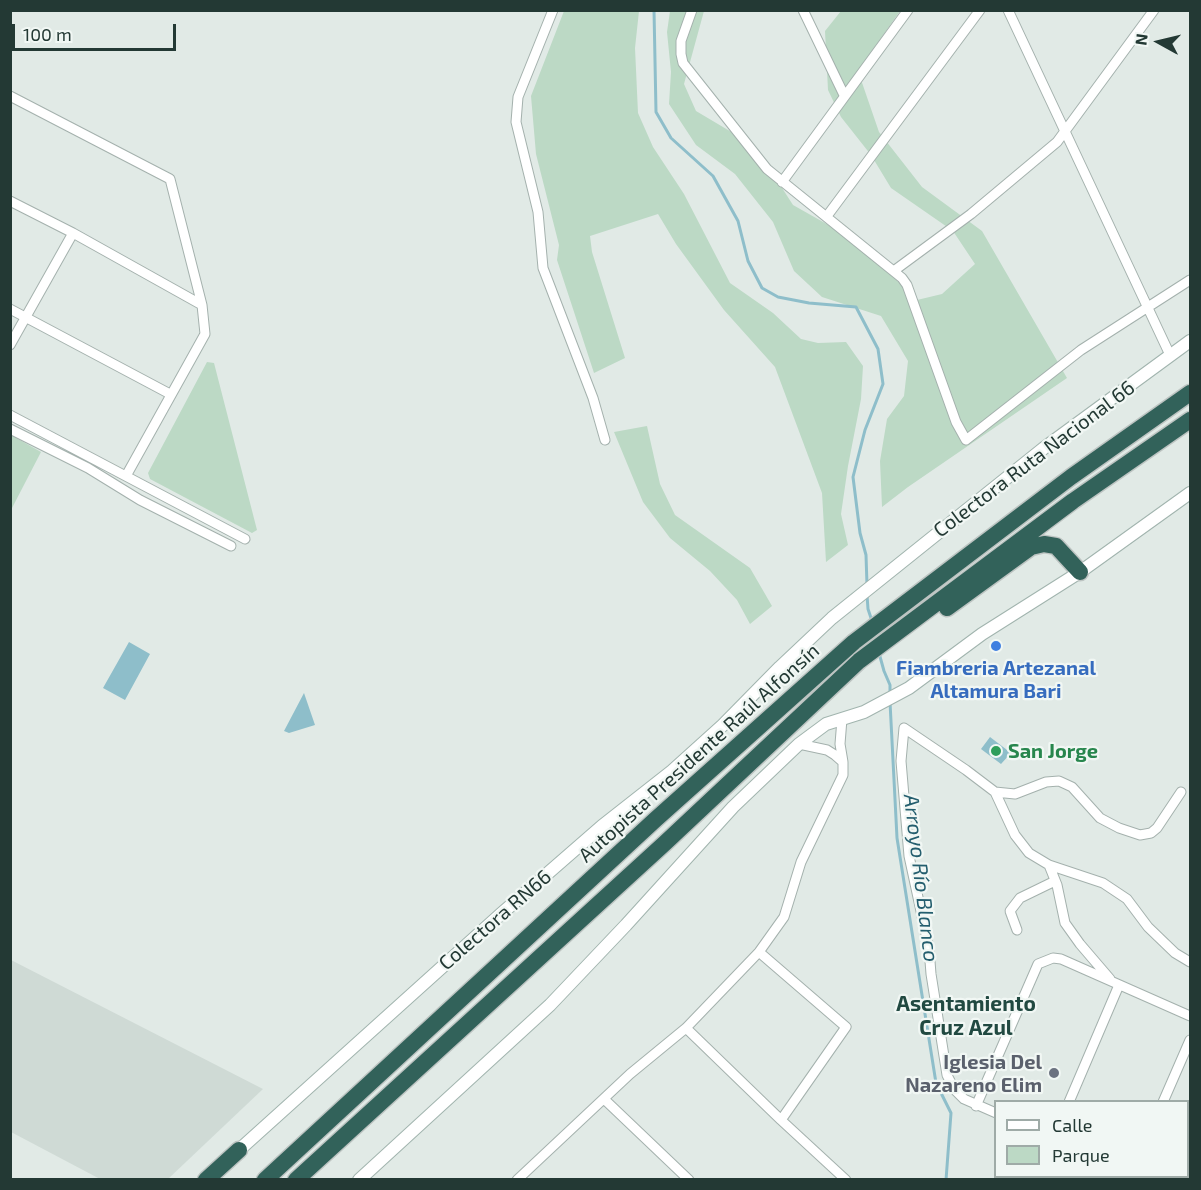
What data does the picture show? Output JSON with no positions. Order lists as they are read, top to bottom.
{
  "streets": {
    "highway": ["Autopista Presidente Raúl Alfonsín"],
    "street": ["Colectora Ruta Nacional 66", "Colectora RN66"]
  },
  "crossings": [
    ["Colectora Ruta Nacional 66", "Colectora RN66"]
  ],
  "districts": ["Asentamiento Cruz Azul"],
  "water": ["Arroyo Río Blanco"],
  "places": ["Fiambreria Artezanal Altamura Bari", "San Jorge", "Iglesia Del Nazareno Elim"],
  "legend": ["Calle", "Parque"],
  "scale_bar": "100 m",
  "north": "left"
}
